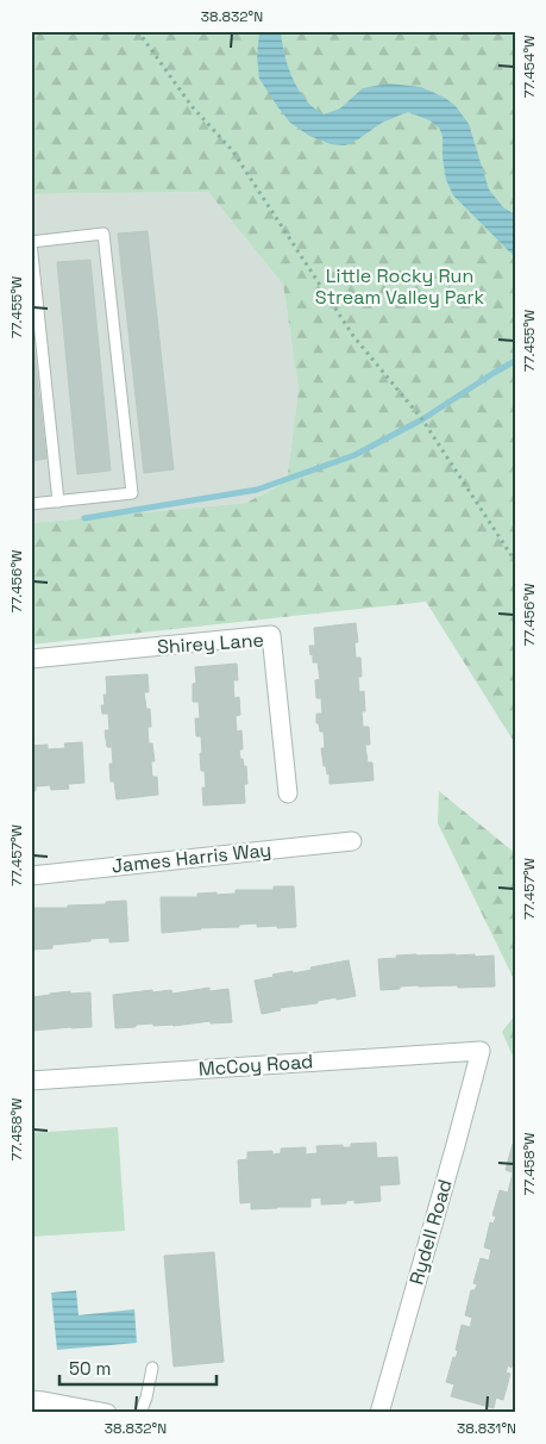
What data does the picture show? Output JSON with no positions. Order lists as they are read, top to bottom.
{
  "streets": {
    "street": [
      "Shirey Lane",
      "James Harris Way",
      "McCoy Road",
      "Rydell Road"
    ]
  },
  "crossings": [
    ["McCoy Road", "Rydell Road"]
  ],
  "parks": ["Little Rocky Run Stream Valley Park"],
  "scale_bar": "50 m",
  "coordinates": [
    "38.832°N",
    "77.454°W",
    "77.455°W",
    "77.456°W",
    "77.457°W",
    "77.458°W",
    "38.831°N"
  ]
}
